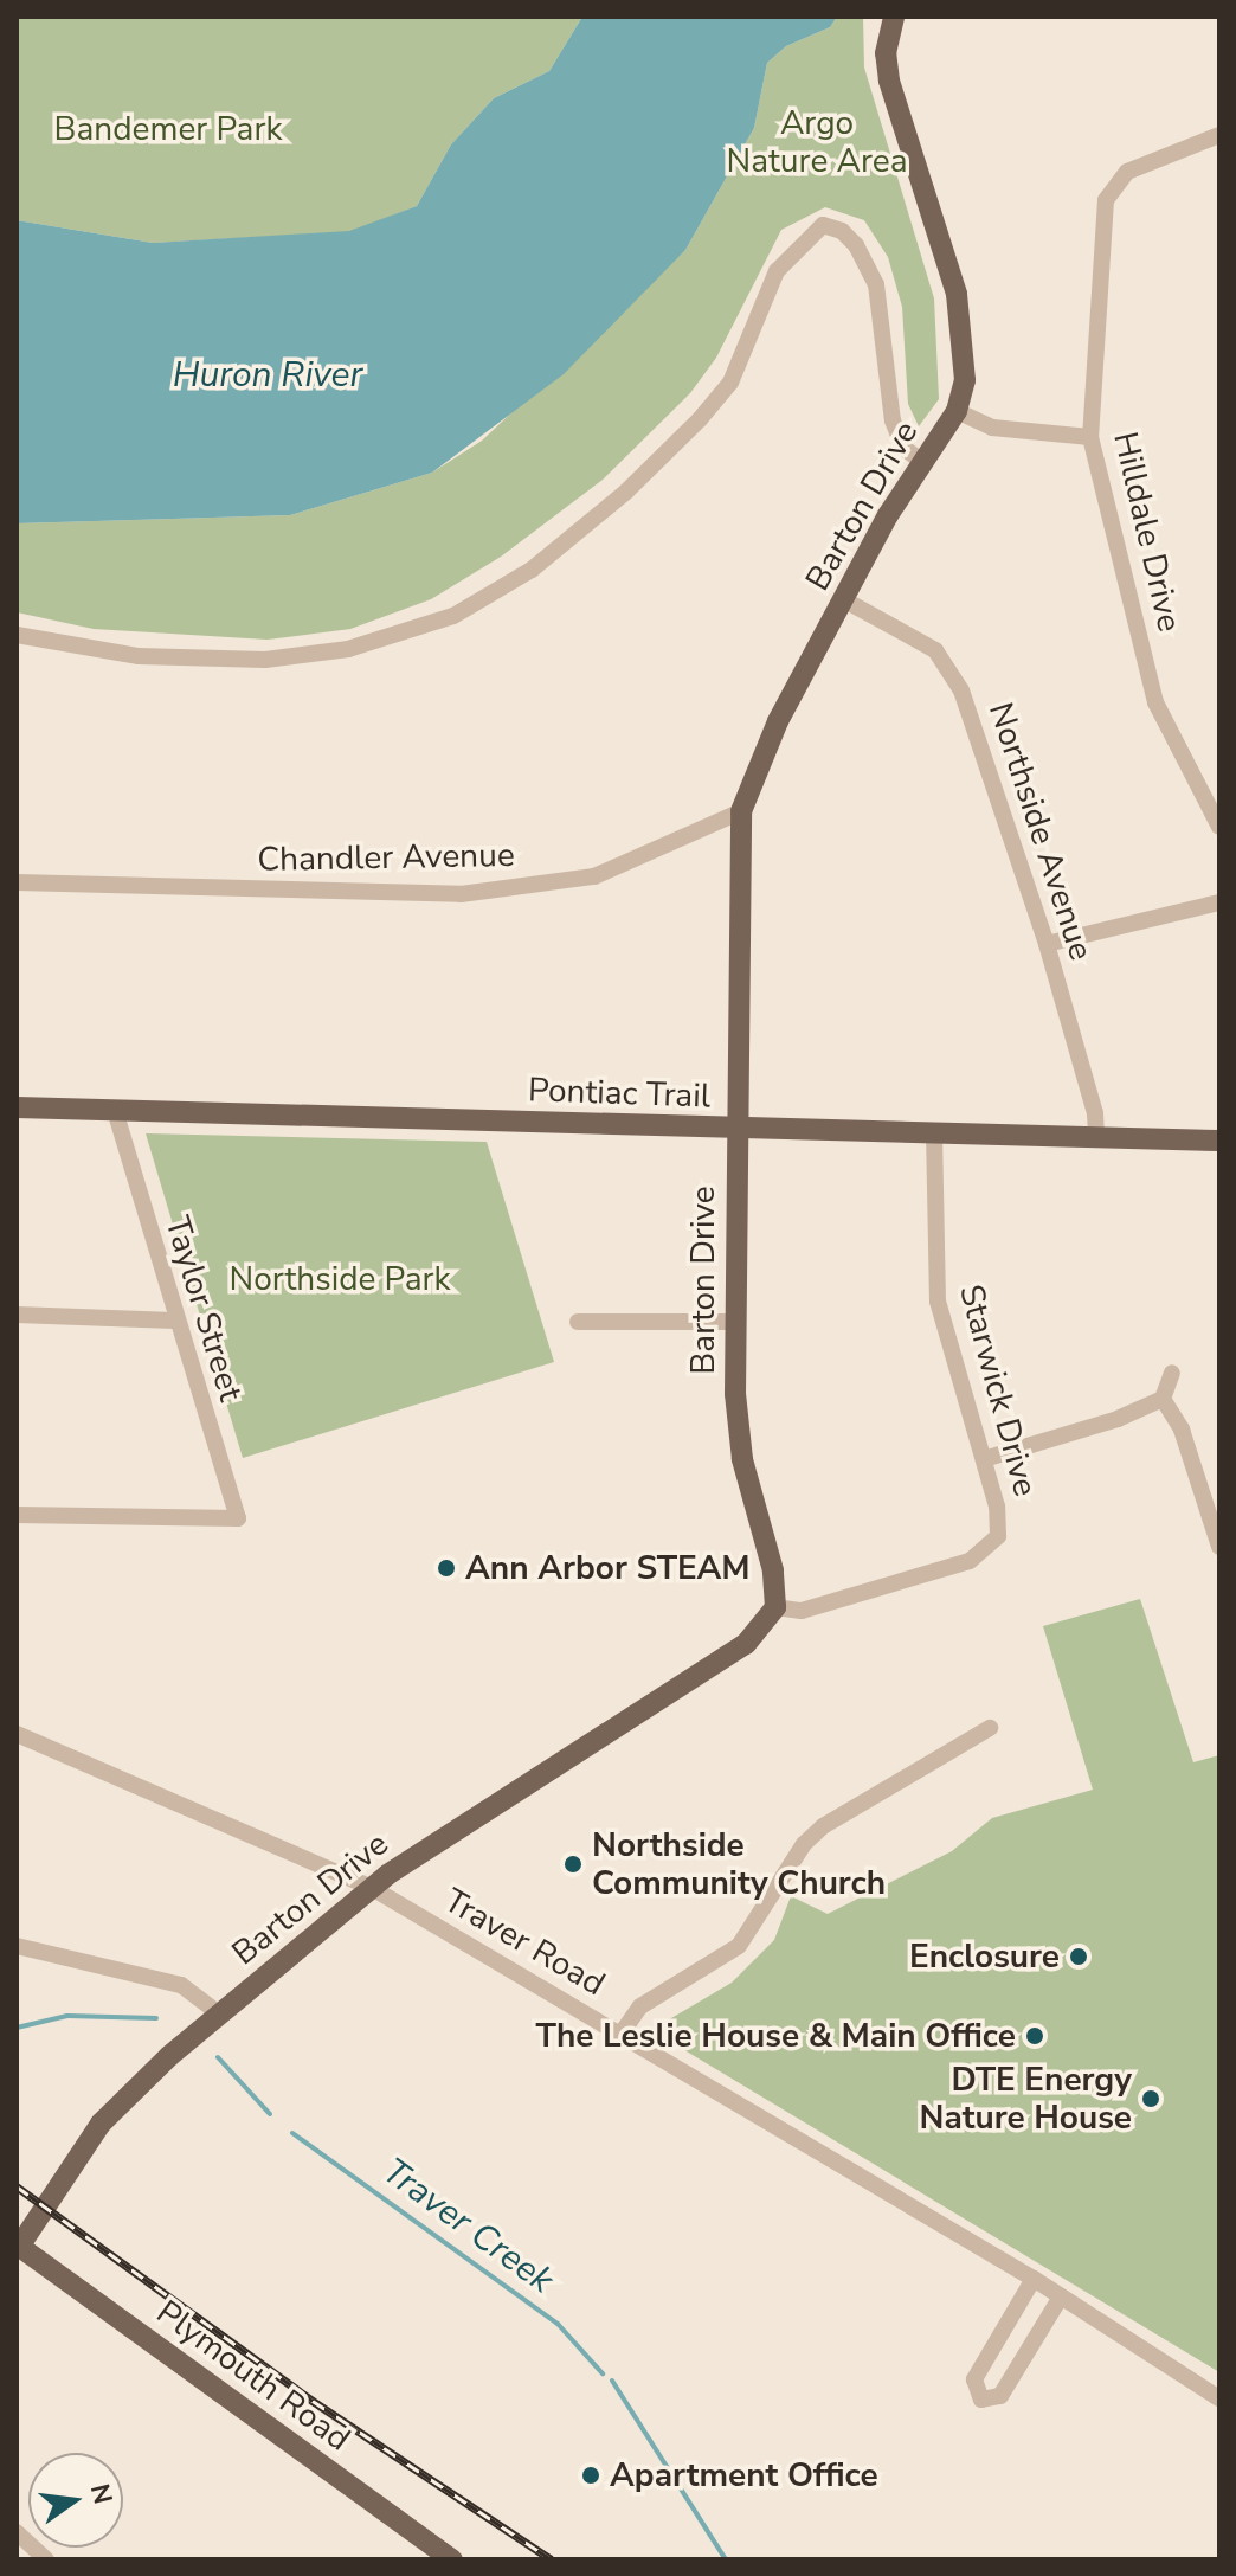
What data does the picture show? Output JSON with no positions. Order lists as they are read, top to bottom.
{
  "streets": {
    "main road": ["Barton Drive", "Pontiac Trail", "Plymouth Road"],
    "street": [
      "Hilldale Drive",
      "Northside Avenue",
      "Chandler Avenue",
      "Taylor Street",
      "Starwick Drive",
      "Traver Road"
    ]
  },
  "crossings": [
    ["Barton Drive", "Northside Avenue"],
    ["Barton Drive", "Chandler Avenue"],
    ["Barton Drive", "Pontiac Trail"],
    ["Barton Drive", "Starwick Drive"],
    ["Barton Drive", "Traver Road"],
    ["Barton Drive", "Plymouth Road"],
    ["Northside Avenue", "Pontiac Trail"],
    ["Pontiac Trail", "Taylor Street"],
    ["Pontiac Trail", "Starwick Drive"]
  ],
  "water": ["Huron River", "Traver Creek"],
  "parks": ["Argo Nature Area", "Bandemer Park", "Northside Park"],
  "places": [
    "Ann Arbor STEAM",
    "Northside Community Church",
    "Enclosure",
    "The Leslie House & Main Office",
    "DTE Energy Nature House",
    "Apartment Office"
  ],
  "north": "right"
}
